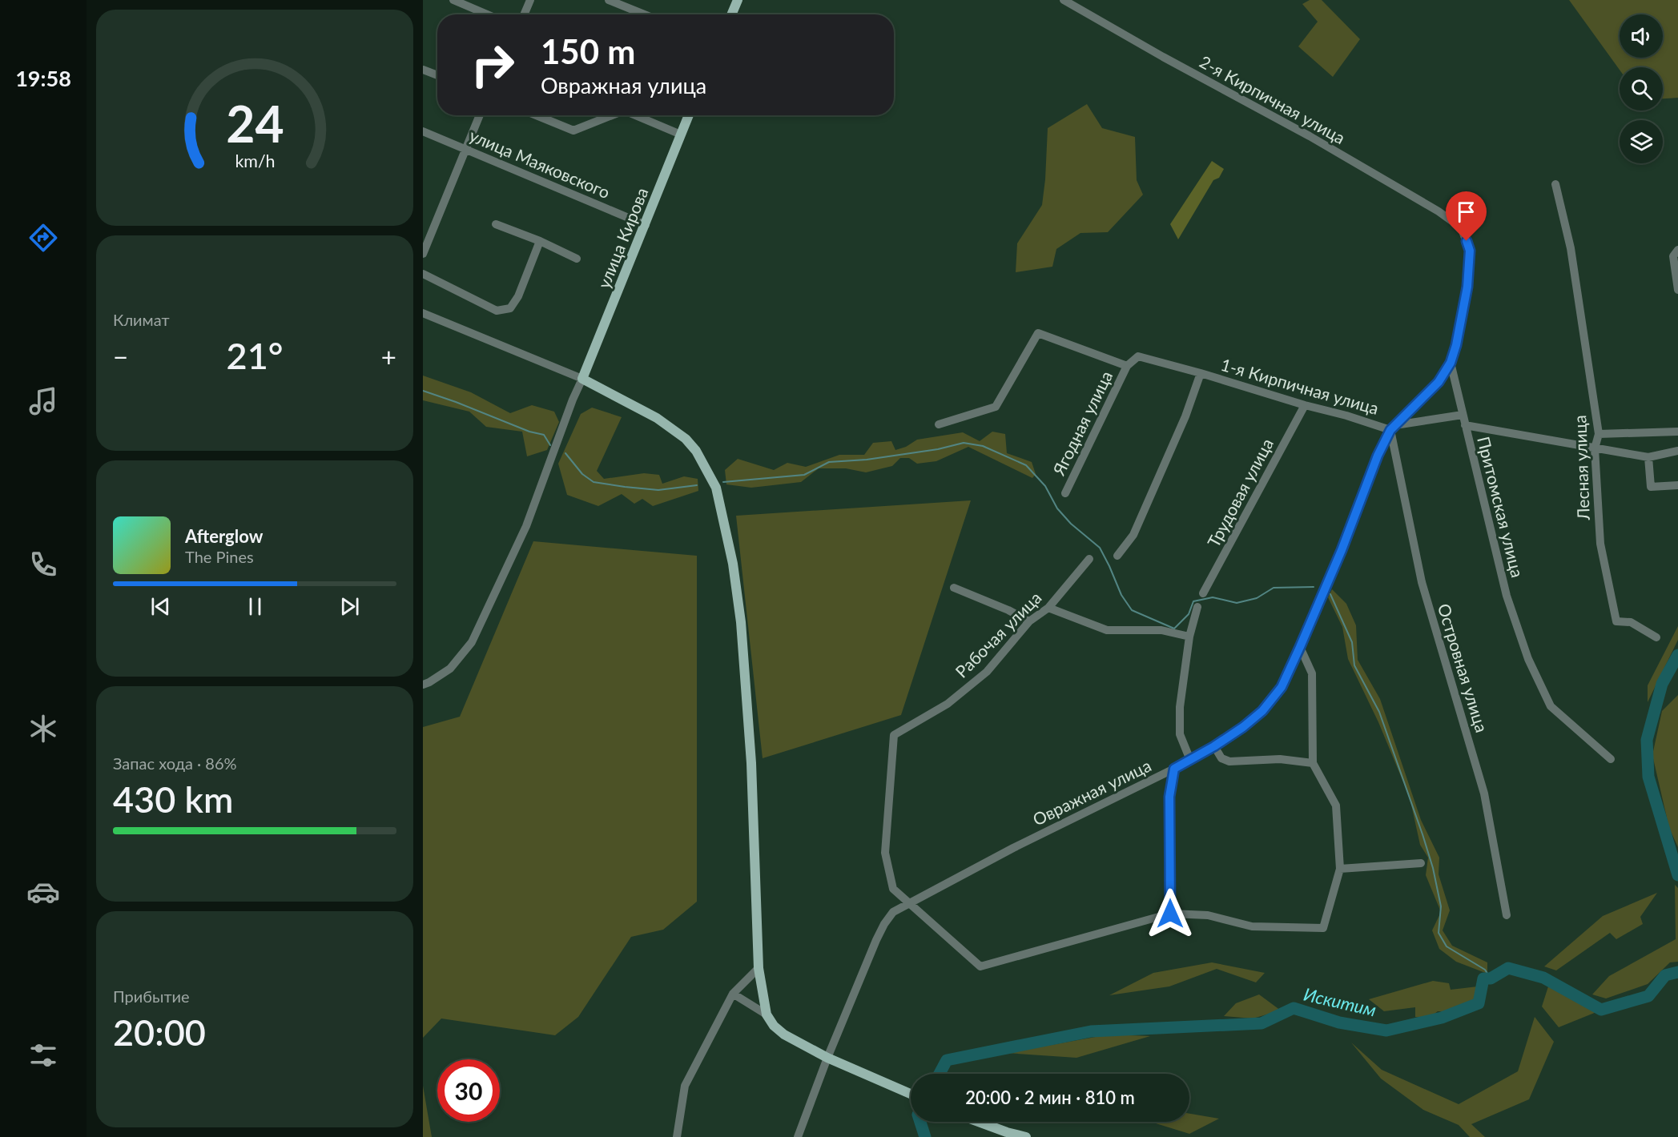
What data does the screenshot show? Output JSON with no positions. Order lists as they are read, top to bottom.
{
  "streets": {
    "main road": ["улица Кирова"],
    "street": [
      "2-я Кирпичная улица",
      "улица Маяковского",
      "1-я Кирпичная улица",
      "Ягодная улица",
      "Лесная улица",
      "Трудовая улица",
      "Притомская улица",
      "Рабочая улица",
      "Островная улица",
      "Овражная улица"
    ]
  },
  "crossings": [
    ["2-я Кирпичная улица", "Притомская улица"],
    ["улица Маяковского", "улица Кирова"],
    ["1-я Кирпичная улица", "Ягодная улица"],
    ["1-я Кирпичная улица", "Трудовая улица"],
    ["1-я Кирпичная улица", "Притомская улица"],
    ["1-я Кирпичная улица", "Островная улица"],
    ["1-я Кирпичная улица", "Овражная улица"],
    ["Притомская улица", "Овражная улица"],
    ["Рабочая улица", "Овражная улица"],
    ["Островная улица", "Овражная улица"]
  ],
  "water": ["Искитим"],
  "page": {
    "tabs": "19:58",
    "turn": ["150 m", "Овражная улица"],
    "tile": [
      "Климат",
      ["Запас хода · 86%", "430 km"],
      ["Прибытие", "20:00"]
    ],
    "heat": ["−", "21°", "+"],
    "song": ["Afterglow", "The Pines"],
    "limit": "30",
    "trip": "20:00 · 2 мин · 810 m",
    "gauge": ["24", "km/h"]
  }
}
